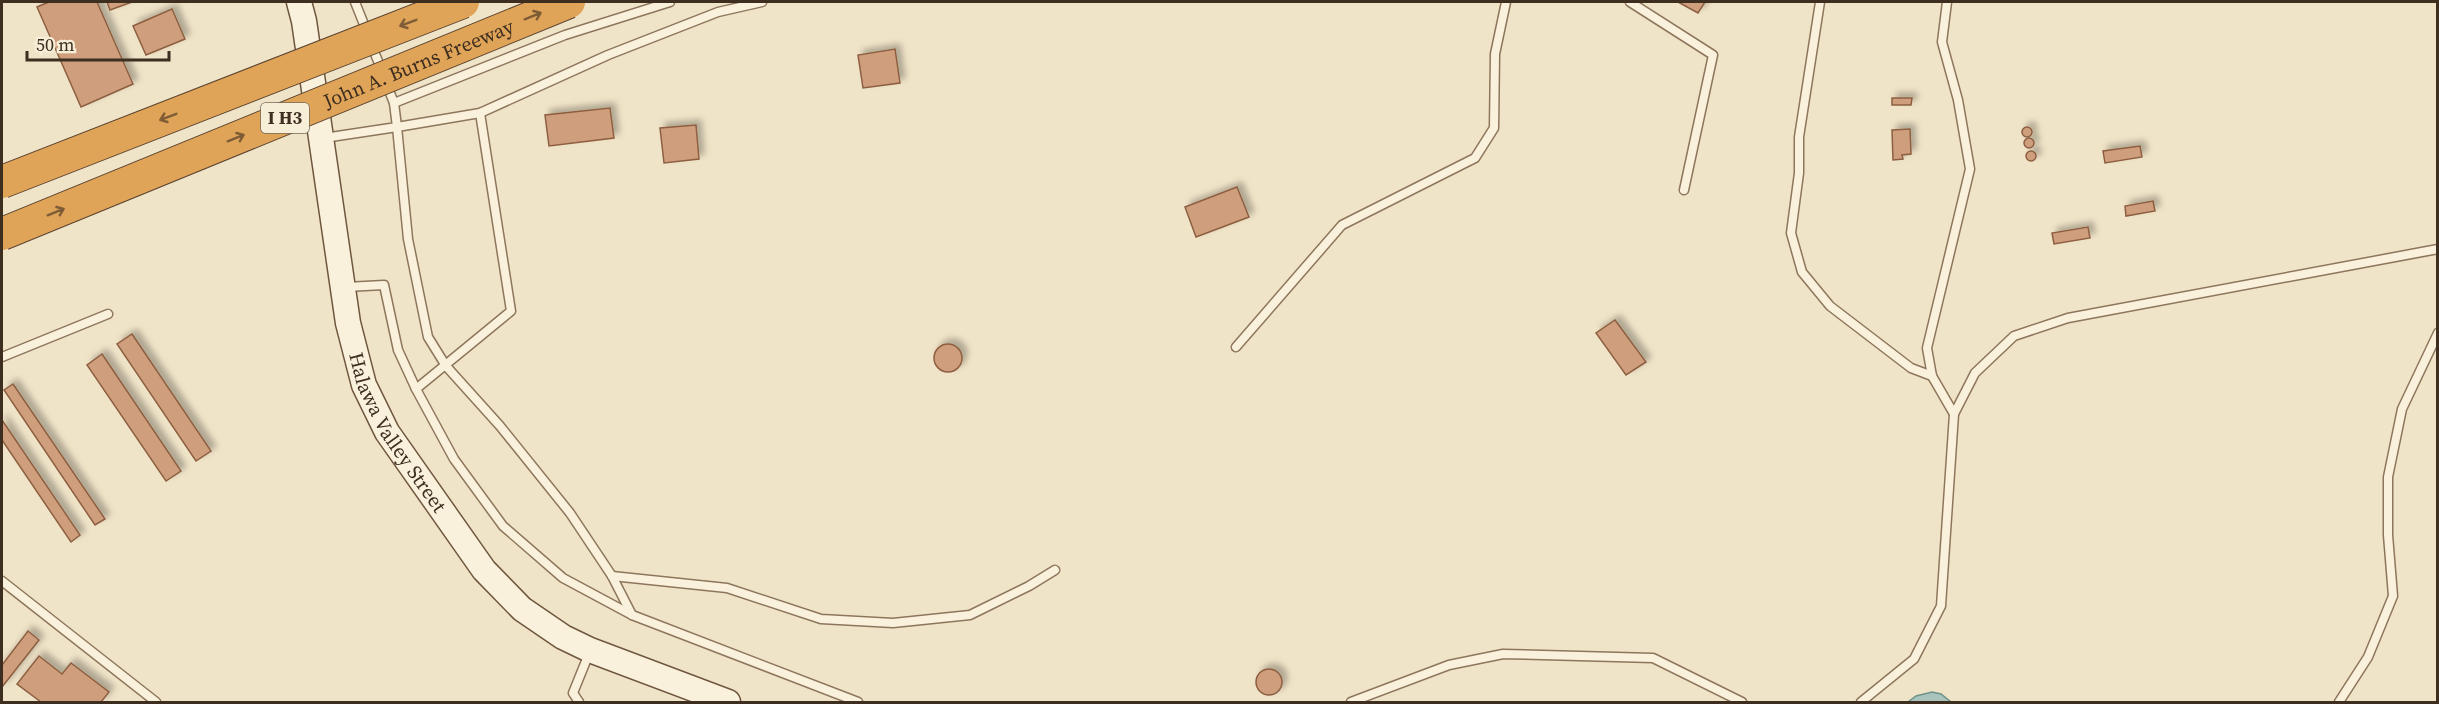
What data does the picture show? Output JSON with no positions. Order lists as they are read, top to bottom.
{
  "streets": {
    "highway": ["John A. Burns Freeway", "I H3"],
    "street": ["Halawa Valley Street"]
  },
  "scale_bar": "50 m"
}
